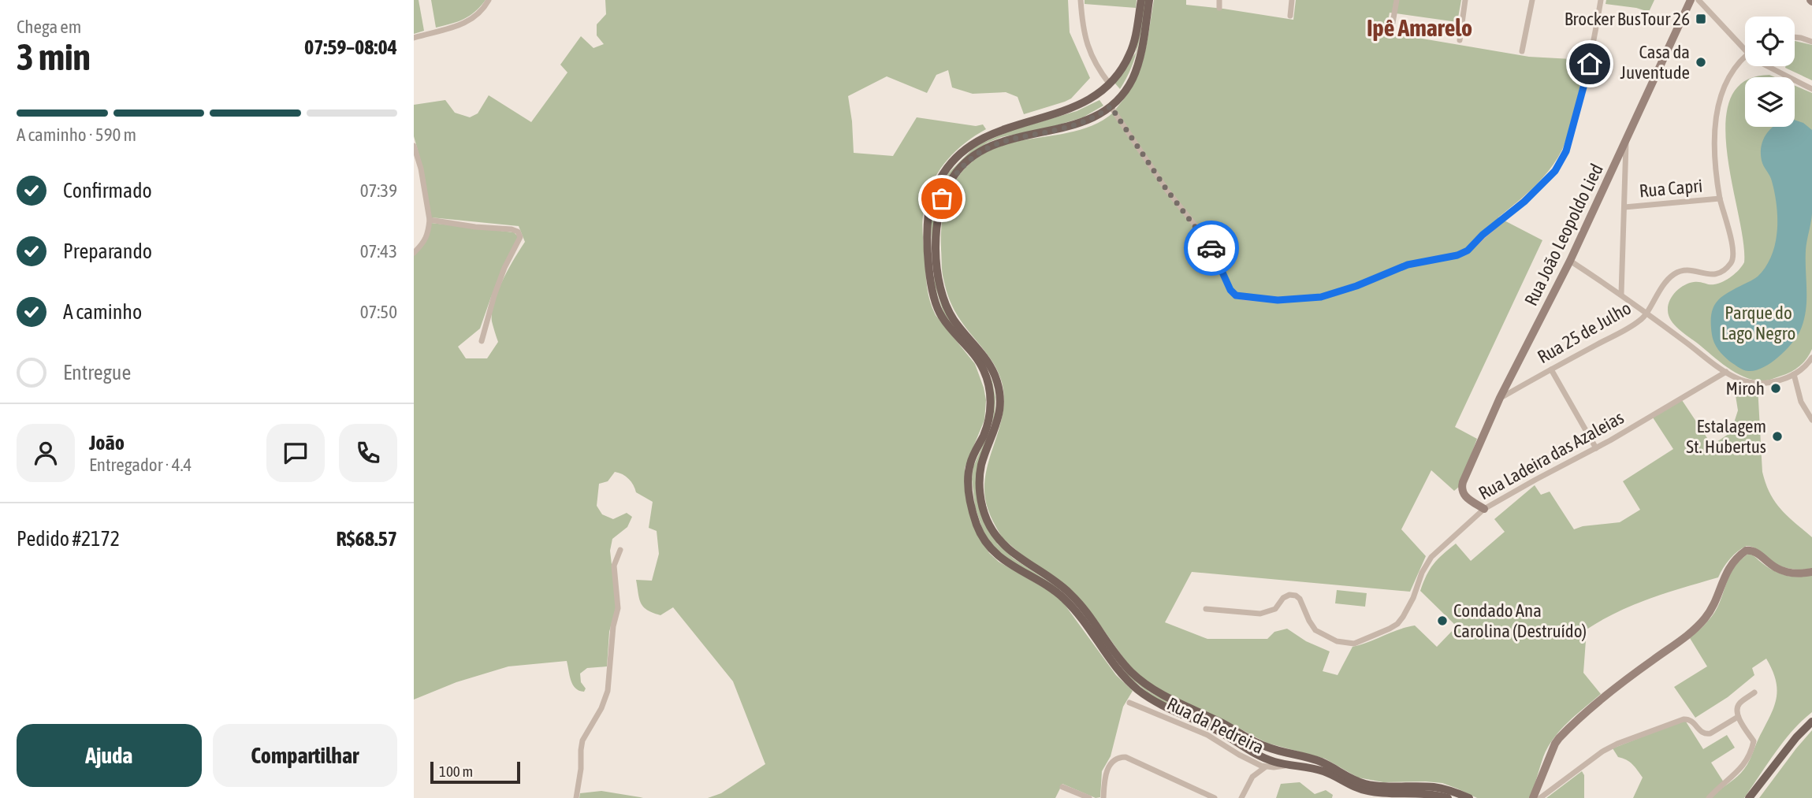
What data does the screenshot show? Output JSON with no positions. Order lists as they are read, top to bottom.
{
  "streets": {
    "street": [
      "Rua Capri",
      "Rua João Leopoldo Lied",
      "Rua 25 de Julho",
      "Rua Ladeira das Azaleias",
      "Rua da Pedreira"
    ]
  },
  "crossings": [
    ["Rua Capri", "Rua 25 de Julho"],
    ["Rua João Leopoldo Lied", "Rua 25 de Julho"],
    ["Rua João Leopoldo Lied", "Rua Ladeira das Azaleias"]
  ],
  "districts": ["Ipê Amarelo"],
  "parks": ["Parque do Lago Negro"],
  "places": {
    "transit": ["Brocker BusTour 26"],
    "other": [
      "Casa da Juventude",
      "Miroh",
      "Estalagem St. Hubertus",
      "Condado Ana Carolina (Destruído)"
    ]
  },
  "scale_bar": "100 m",
  "page": {
    "heading": ["3 min", "Chega em", "07:59–08:04"],
    "panel": [
      "João",
      "Entregador · 4.4",
      "Pedido #2172",
      "R$68.57"
    ],
    "bar": "A caminho · 590 m",
    "list": [
      ["Confirmado", "07:39"],
      ["Preparando", "07:43"],
      ["A caminho", "07:50"],
      "Entregue"
    ],
    "buttons": ["Ajuda", "Compartilhar"],
    "scale": "100 m"
  }
}
